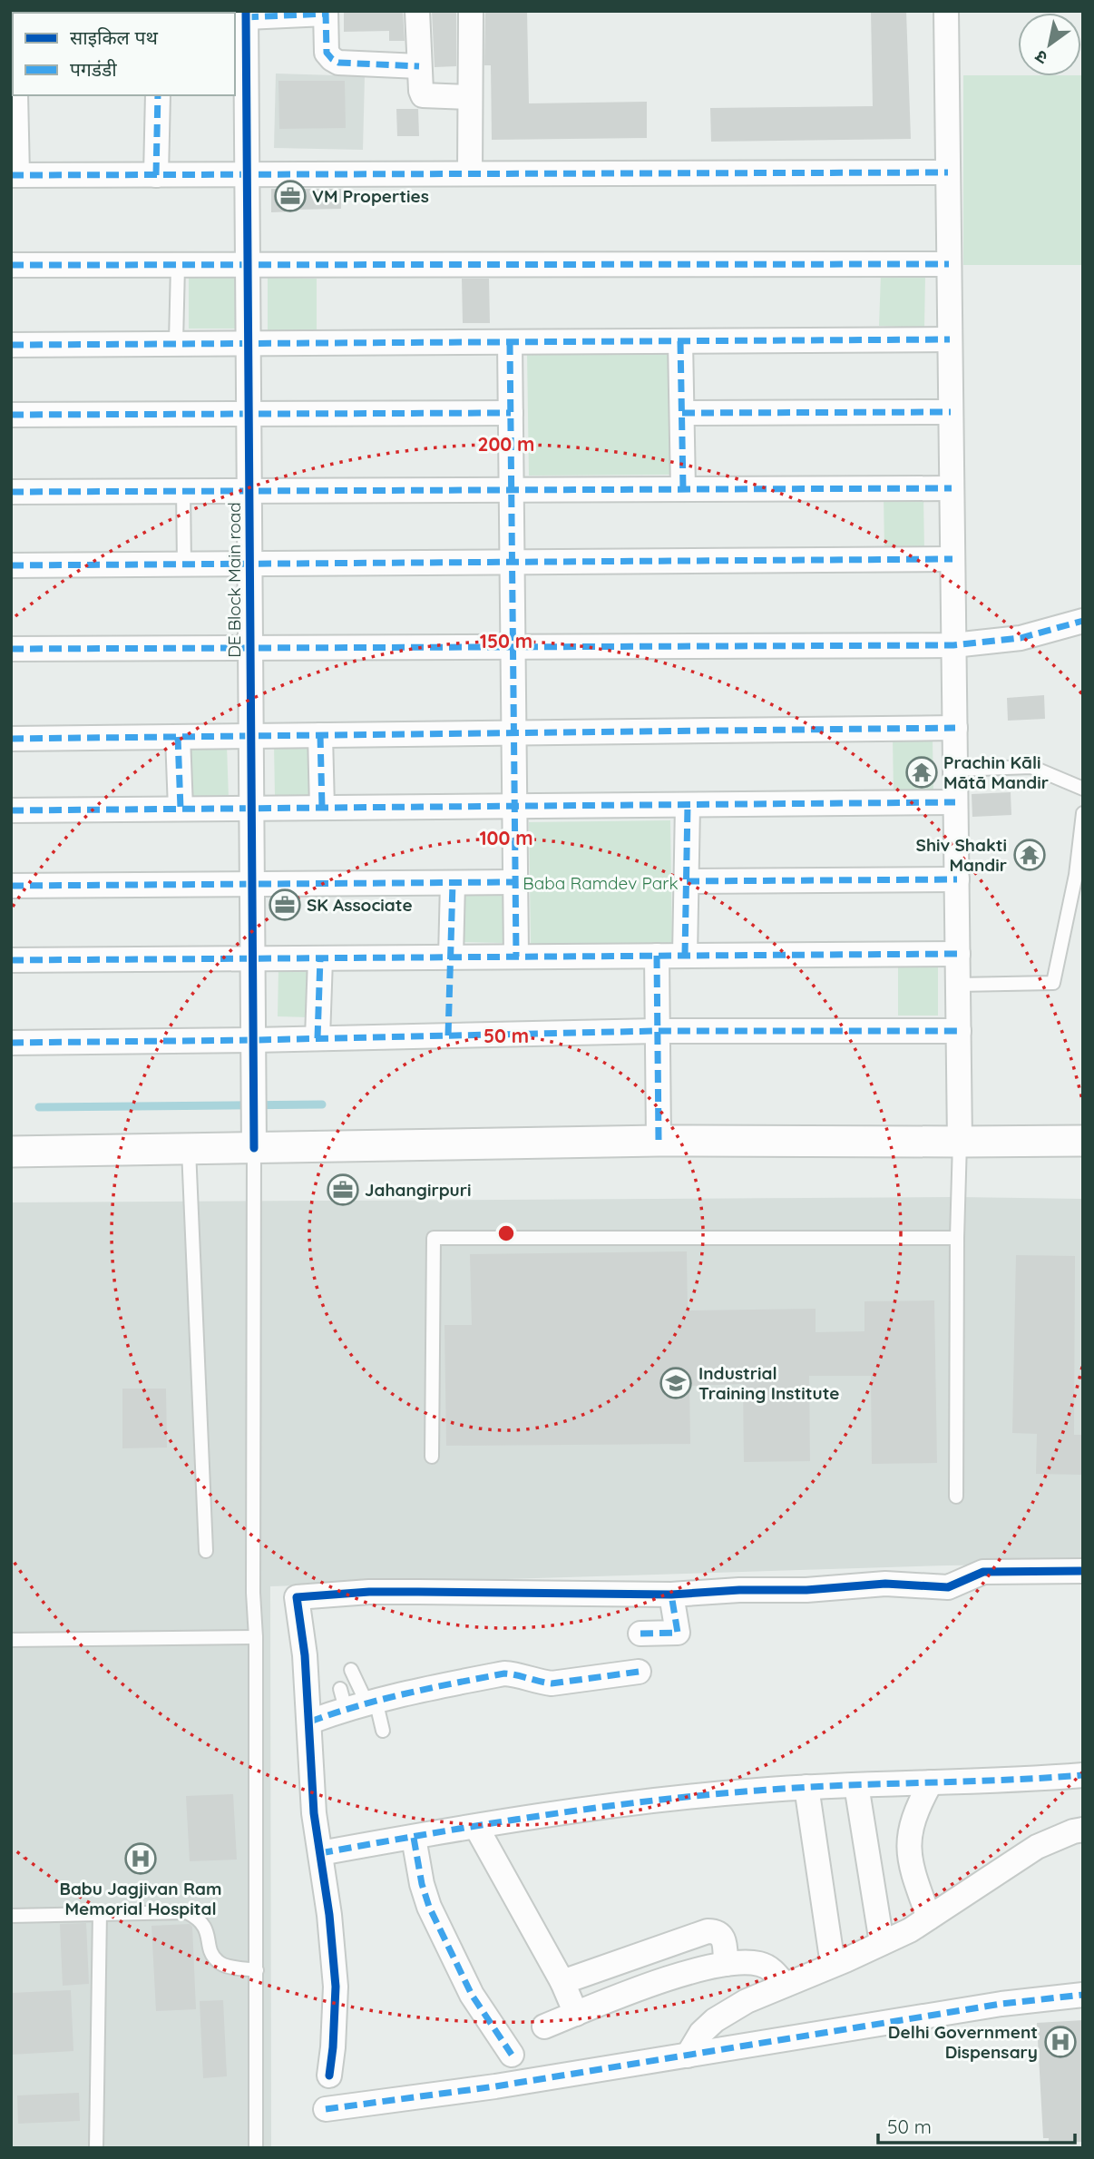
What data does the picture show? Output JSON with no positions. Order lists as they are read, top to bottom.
{
  "streets": {
    "street": ["DE Block Main road"]
  },
  "parks": ["Baba Ramdev Park"],
  "places": {
    "office": ["VM Properties", "SK Associate", "Jahangirpuri"],
    "temple": ["Prachin Kāli Mātā Mandir", "Shiv Shakti Mandir"],
    "school or university": ["Industrial Training Institute"],
    "hospital": ["Babu Jagjivan Ram Memorial Hospital", "Delhi Government Dispensary"]
  },
  "legend": ["साइकिल पथ", "पगडंडी"],
  "scale_bar": "50 m",
  "north": "bottom left",
  "rings": [
    "200 m",
    "150 m",
    "100 m",
    "50 m"
  ]
}
